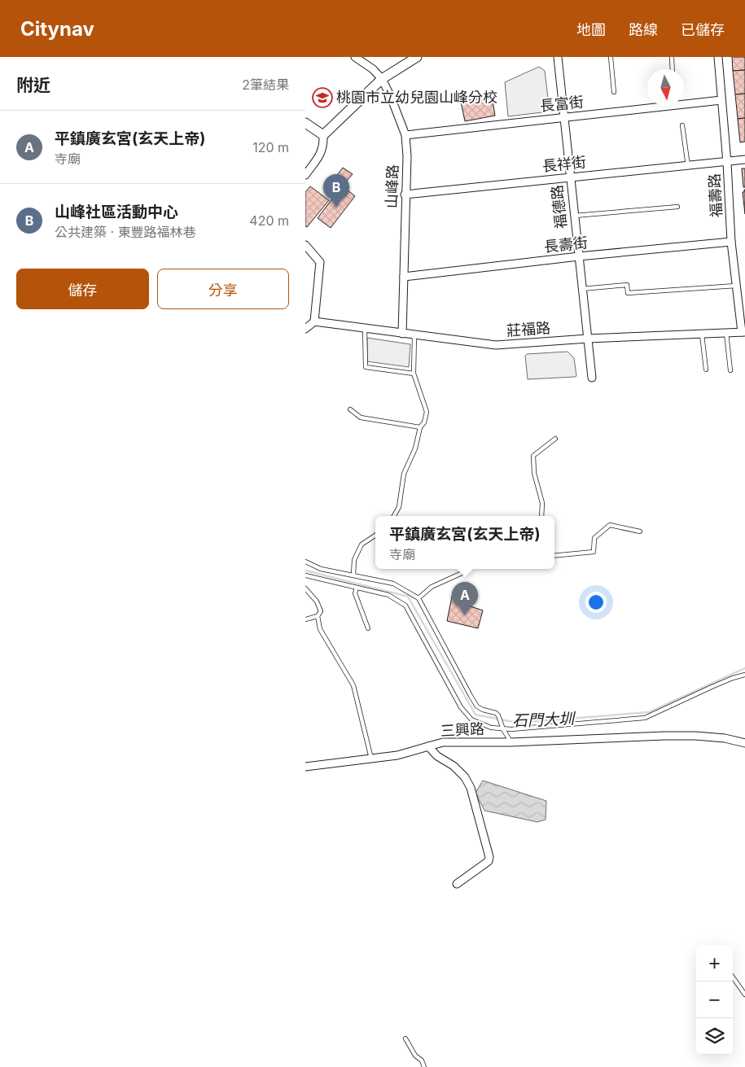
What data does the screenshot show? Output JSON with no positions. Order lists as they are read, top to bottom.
{
  "streets": {
    "street": [
      "長富街",
      "長祥街",
      "山峰路",
      "福壽路",
      "福德路",
      "長壽街",
      "莊福路",
      "三興路"
    ]
  },
  "crossings": [
    ["長富街", "山峰路"],
    ["長富街", "福壽路"],
    ["長富街", "福德路"],
    ["長祥街", "山峰路"],
    ["長祥街", "福壽路"],
    ["長祥街", "福德路"],
    ["山峰路", "長壽街"],
    ["山峰路", "莊福路"],
    ["福壽路", "長壽街"],
    ["福壽路", "莊福路"],
    ["福德路", "長壽街"],
    ["福德路", "莊福路"]
  ],
  "water": ["石門大圳"],
  "places": {
    "school or university": ["桃園市立幼兒園山峰分校"]
  },
  "north": "bottom",
  "page": {
    "header": "Citynav",
    "nav": ["地圖", "路線", "已儲存"],
    "heading": ["附近", "2筆結果"],
    "list": [
      {
        "mark": "A",
        "name": "平鎮廣玄宮(玄天上帝)",
        "note": "寺廟",
        "value": "120 m"
      },
      {
        "mark": "B",
        "name": "山峰社區活動中心",
        "note": "公共建築 · 東豐路福林巷",
        "value": "420 m"
      }
    ],
    "pins": ["B", "A"],
    "buttons": ["儲存", "分享"],
    "popup": ["平鎮廣玄宮(玄天上帝)", "寺廟"],
    "map_buttons": ["+", "−"]
  }
}
